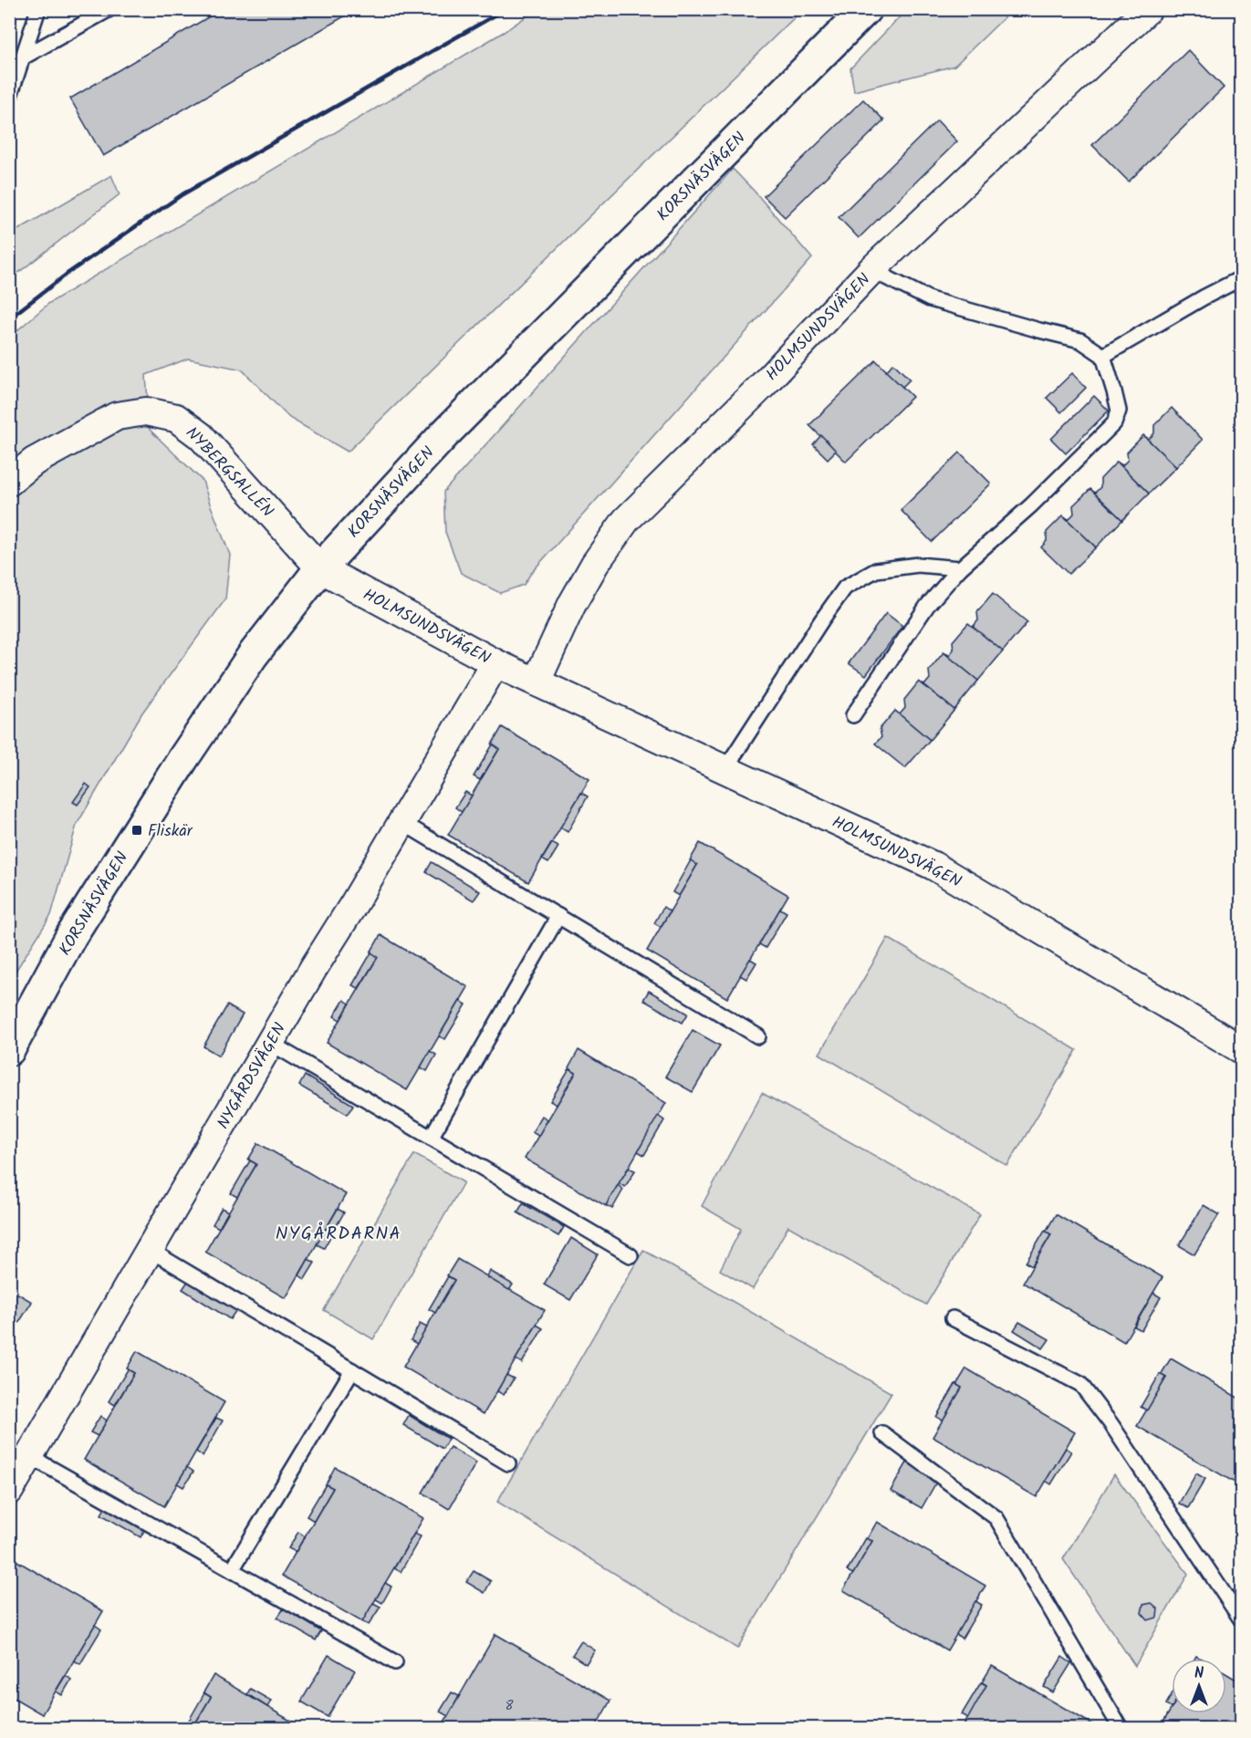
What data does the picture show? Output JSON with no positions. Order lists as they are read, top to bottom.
{
  "streets": {
    "street": [
      "KORSNÄSVÄGEN",
      "HOLMSUNDSVÄGEN",
      "NYBERGSALLÉN",
      "NYGÅRDSVÄGEN"
    ]
  },
  "crossings": [
    ["KORSNÄSVÄGEN", "HOLMSUNDSVÄGEN"],
    ["KORSNÄSVÄGEN", "NYBERGSALLÉN"],
    ["HOLMSUNDSVÄGEN", "NYBERGSALLÉN"],
    ["HOLMSUNDSVÄGEN", "NYGÅRDSVÄGEN"]
  ],
  "districts": ["NYGÅRDARNA"],
  "places": {
    "transit": ["Fliskär"]
  },
  "house_numbers": ["8"],
  "north": "top"
}
